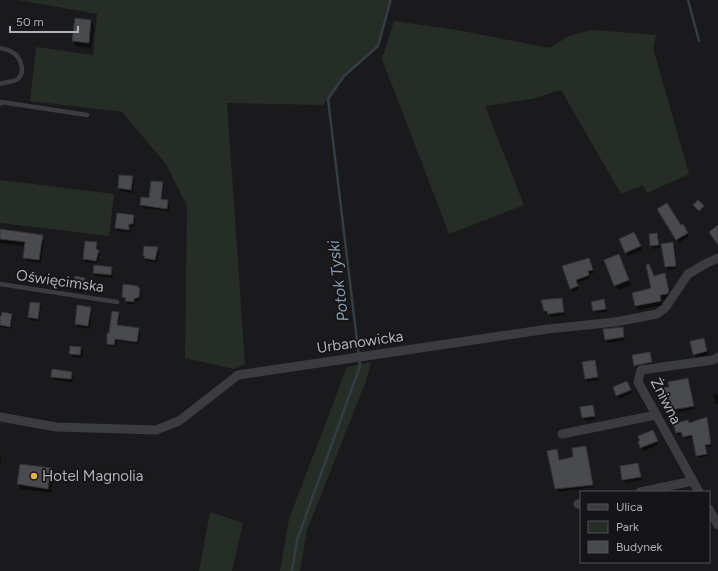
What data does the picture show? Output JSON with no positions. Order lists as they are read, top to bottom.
{
  "streets": {
    "street": ["Urbanowicka", "Żniwna"],
    "lane": ["Oświęcimska"]
  },
  "water": ["Potok Tyski"],
  "places": ["Hotel Magnolia"],
  "legend": ["Ulica", "Park", "Budynek"],
  "scale_bar": "50 m"
}
